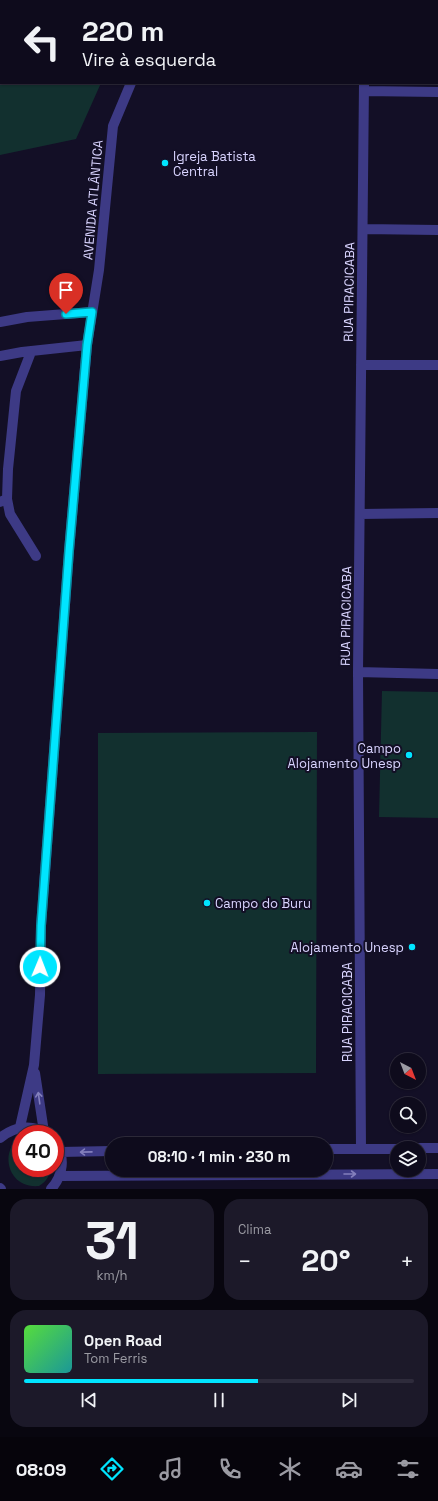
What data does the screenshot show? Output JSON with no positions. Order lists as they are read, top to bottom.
{
  "streets": {
    "street": ["AVENIDA ATLÂNTICA", "RUA PIRACICABA"]
  },
  "places": [
    "Igreja Batista Central",
    "Campo Alojamento Unesp",
    "Campo do Buru",
    "Alojamento Unesp"
  ],
  "north": "bottom right",
  "page": {
    "turn": ["220 m", "Vire à esquerda"],
    "limit": "40",
    "trip": "08:10 · 1 min · 230 m",
    "tile": [
      ["31", "km/h"],
      "Clima"
    ],
    "heat": ["−", "20°", "+"],
    "song": ["Open Road", "Tom Ferris"],
    "tabs": "08:09"
  }
}
